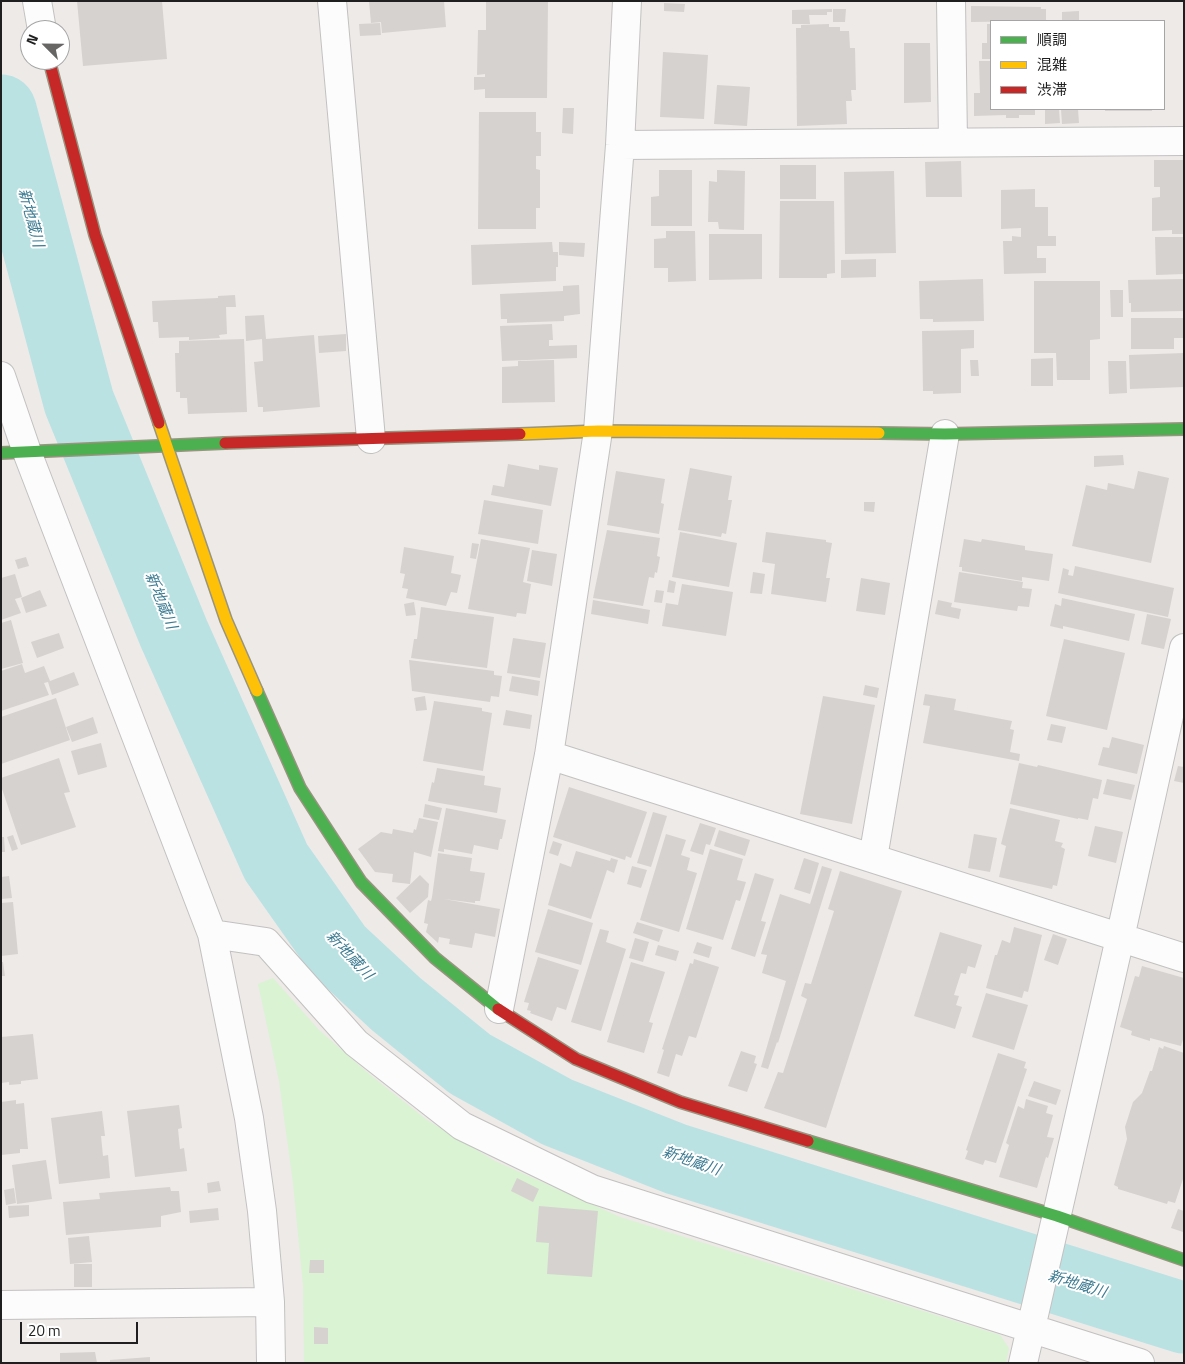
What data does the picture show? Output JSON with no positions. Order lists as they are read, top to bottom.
{
  "water": ["新地蔵川"],
  "legend": ["順調", "混雑", "渋滞"],
  "scale_bar": "20 m",
  "north": "top left"
}
